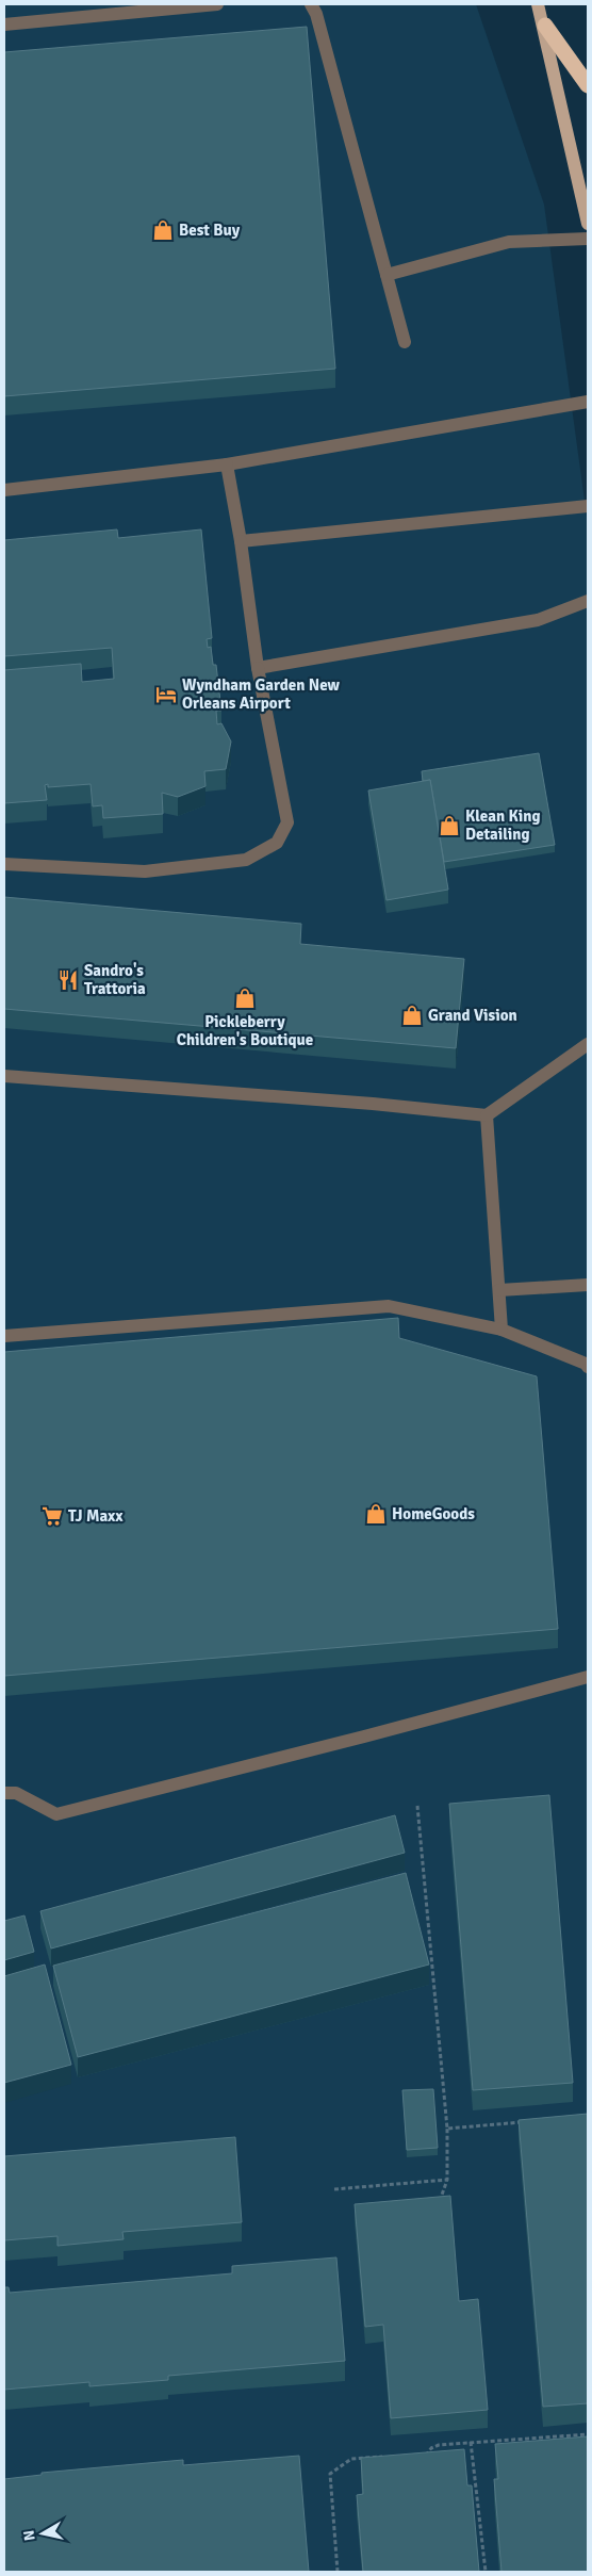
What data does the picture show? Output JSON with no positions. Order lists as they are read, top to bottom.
{
  "places": {
    "shop": [
      "Best Buy",
      "Klean King Detailing",
      "Pickleberry Children's Boutique",
      "Grand Vision",
      "HomeGoods"
    ],
    "hotel": ["Wyndham Garden New Orleans Airport"],
    "restaurant": ["Sandro's Trattoria"],
    "supermarket": ["TJ Maxx"]
  },
  "north": "left"
}
